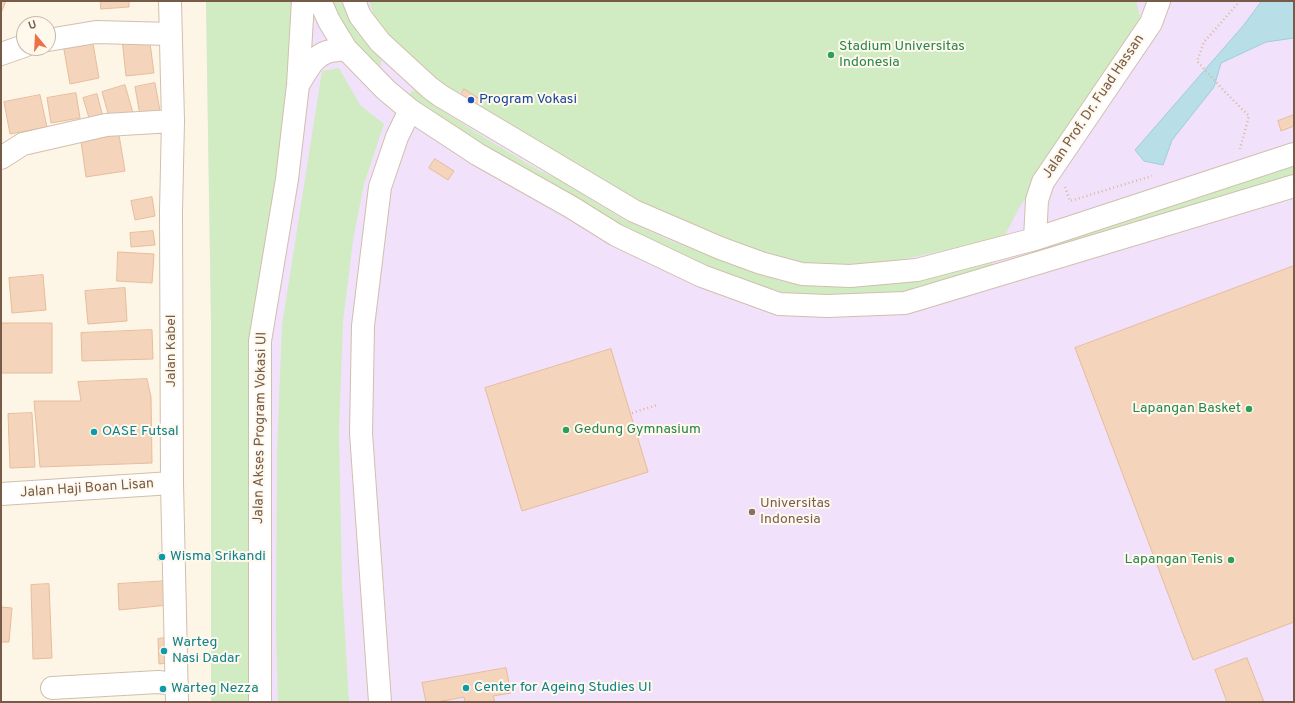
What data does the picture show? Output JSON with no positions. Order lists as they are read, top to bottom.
{
  "streets": {
    "street": [
      "Jalan Prof. Dr. Fuad Hassan",
      "Jalan Kabel",
      "Jalan Akses Program Vokasi UI",
      "Jalan Haji Boan Lisan"
    ]
  },
  "crossings": [
    ["Jalan Kabel", "Jalan Haji Boan Lisan"]
  ],
  "places": [
    "Stadium Universitas Indonesia",
    "Program Vokasi",
    "Lapangan Basket",
    "Gedung Gymnasium",
    "OASE Futsal",
    "Universitas Indonesia",
    "Wisma Srikandi",
    "Lapangan Tenis",
    "Warteg Nasi Dadar",
    "Center for Ageing Studies UI",
    "Warteg Nezza"
  ],
  "north": "top"
}
